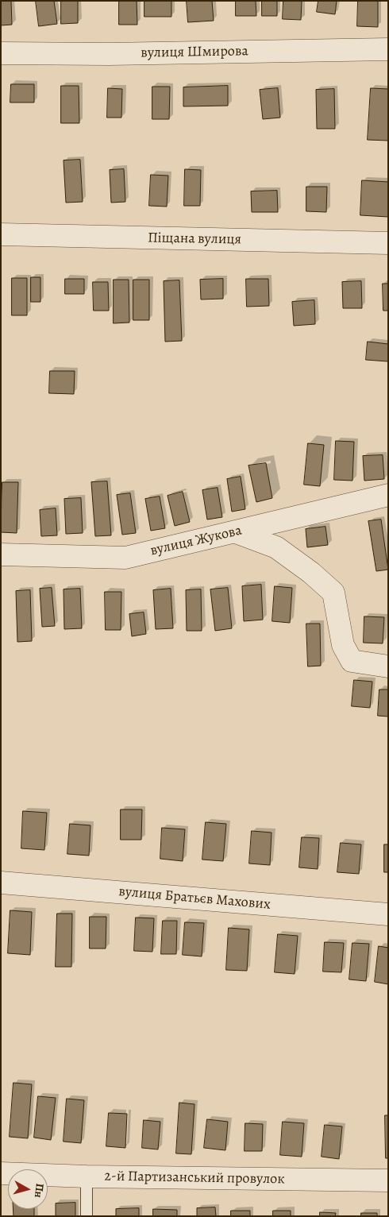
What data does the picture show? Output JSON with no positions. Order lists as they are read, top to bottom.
{
  "streets": {
    "street": [
      "вулиця Шмирова",
      "Піщана вулиця",
      "вулиця Жукова",
      "вулиця Братьєв Махових",
      "2-й Партизанський провулок"
    ]
  },
  "north": "right"
}
